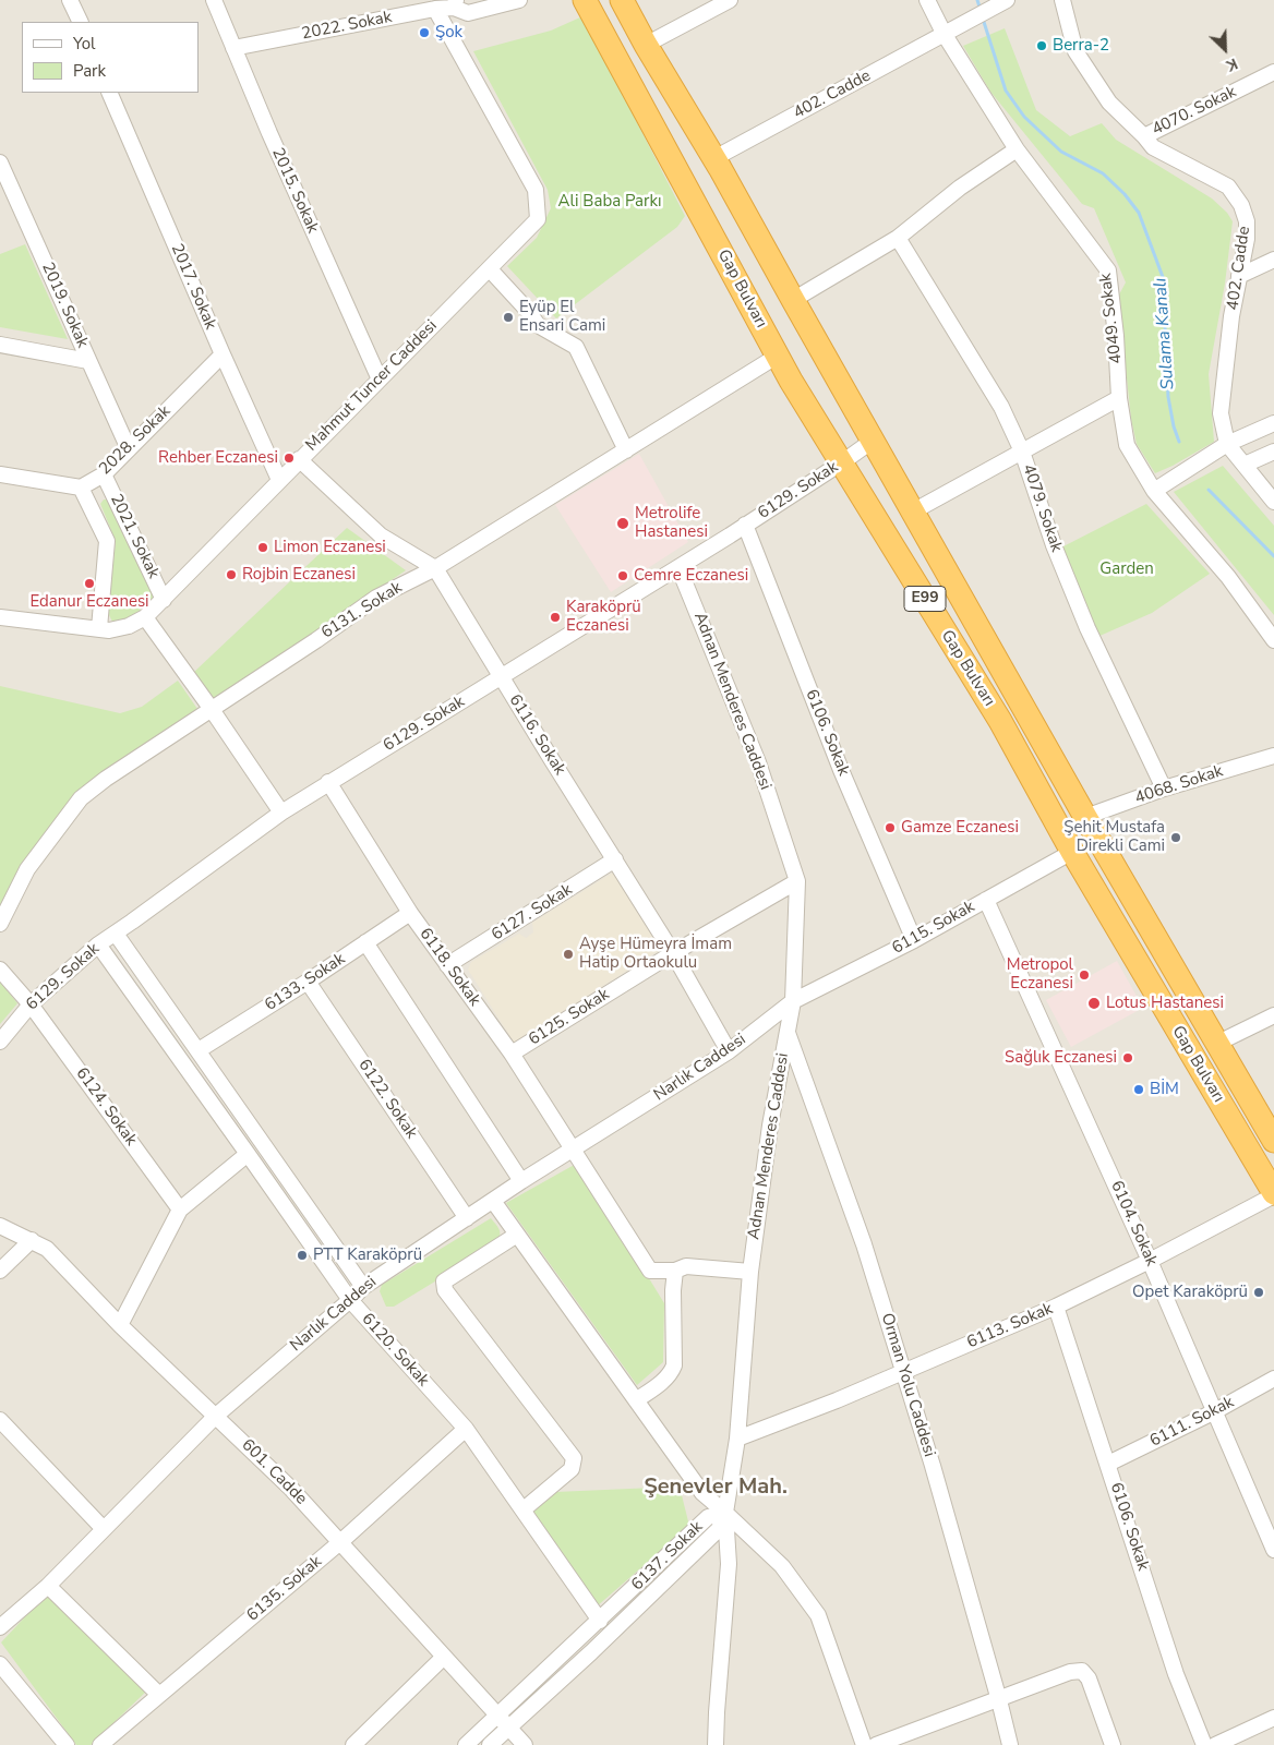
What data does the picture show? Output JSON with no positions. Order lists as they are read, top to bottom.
{
  "streets": {
    "highway": ["Gap Bulvarı", "E99"],
    "street": [
      "2022. Sokak",
      "402. Cadde",
      "4070. Sokak",
      "2015. Sokak",
      "2017. Sokak",
      "2019. Sokak",
      "4049. Sokak",
      "Mahmut Tuncer Caddesi",
      "2028. Sokak",
      "6129. Sokak",
      "4079. Sokak",
      "2021. Sokak",
      "6131. Sokak",
      "Adnan Menderes Caddesi",
      "6106. Sokak",
      "6116. Sokak",
      "4068. Sokak",
      "6127. Sokak",
      "6115. Sokak",
      "6118. Sokak",
      "6133. Sokak",
      "6125. Sokak",
      "Narlık Caddesi",
      "6122. Sokak",
      "6124. Sokak",
      "6104. Sokak",
      "6113. Sokak",
      "6120. Sokak",
      "Orman Yolu Caddesi",
      "6111. Sokak",
      "601. Cadde",
      "6137. Sokak",
      "6135. Sokak"
    ]
  },
  "crossings": [
    ["2022. Sokak", "2015. Sokak"],
    ["2022. Sokak", "Mahmut Tuncer Caddesi"],
    ["402. Cadde", "4070. Sokak"],
    ["402. Cadde", "Gap Bulvarı"],
    ["402. Cadde", "4049. Sokak"],
    ["2015. Sokak", "Mahmut Tuncer Caddesi"],
    ["2017. Sokak", "Mahmut Tuncer Caddesi"],
    ["2017. Sokak", "2028. Sokak"],
    ["Gap Bulvarı", "6129. Sokak"],
    ["Gap Bulvarı", "6131. Sokak"],
    ["Gap Bulvarı", "4068. Sokak"],
    ["Gap Bulvarı", "6115. Sokak"],
    ["Gap Bulvarı", "6113. Sokak"],
    ["2019. Sokak", "2028. Sokak"],
    ["Mahmut Tuncer Caddesi", "2021. Sokak"],
    ["Mahmut Tuncer Caddesi", "6116. Sokak"],
    ["2028. Sokak", "2021. Sokak"],
    ["6129. Sokak", "Adnan Menderes Caddesi"],
    ["6129. Sokak", "6106. Sokak"],
    ["6129. Sokak", "6116. Sokak"],
    ["6129. Sokak", "6118. Sokak"],
    ["6129. Sokak", "6124. Sokak"],
    ["6129. Sokak", "6120. Sokak"],
    ["4079. Sokak", "4068. Sokak"],
    ["6131. Sokak", "6116. Sokak"],
    ["Adnan Menderes Caddesi", "6115. Sokak"],
    ["Adnan Menderes Caddesi", "6125. Sokak"],
    ["Adnan Menderes Caddesi", "Narlık Caddesi"],
    ["Adnan Menderes Caddesi", "6113. Sokak"],
    ["Adnan Menderes Caddesi", "Orman Yolu Caddesi"],
    ["Adnan Menderes Caddesi", "6137. Sokak"],
    ["6106. Sokak", "6115. Sokak"],
    ["6106. Sokak", "6113. Sokak"],
    ["6106. Sokak", "6111. Sokak"],
    ["6116. Sokak", "6127. Sokak"],
    ["6116. Sokak", "6125. Sokak"],
    ["6116. Sokak", "Narlık Caddesi"],
    ["6127. Sokak", "6118. Sokak"],
    ["6115. Sokak", "Narlık Caddesi"],
    ["6115. Sokak", "6104. Sokak"],
    ["6118. Sokak", "6133. Sokak"],
    ["6118. Sokak", "6125. Sokak"],
    ["6118. Sokak", "Narlık Caddesi"],
    ["6133. Sokak", "6122. Sokak"],
    ["Narlık Caddesi", "6122. Sokak"],
    ["Narlık Caddesi", "6120. Sokak"],
    ["Narlık Caddesi", "601. Cadde"],
    ["6104. Sokak", "6113. Sokak"],
    ["6104. Sokak", "6111. Sokak"],
    ["6113. Sokak", "Orman Yolu Caddesi"],
    ["6120. Sokak", "6137. Sokak"],
    ["6120. Sokak", "6135. Sokak"],
    ["601. Cadde", "6137. Sokak"],
    ["601. Cadde", "6135. Sokak"]
  ],
  "districts": ["Şenevler Mah."],
  "water": ["Sulama Kanalı"],
  "parks": ["Ali Baba Parkı", "Garden"],
  "places": [
    "Şok",
    "Berra-2",
    "Eyüp El Ensari Cami",
    "Rehber Eczanesi",
    "Metrolife Hastanesi",
    "Limon Eczanesi",
    "Rojbin Eczanesi",
    "Cemre Eczanesi",
    "Edanur Eczanesi",
    "Karaköprü Eczanesi",
    "Gamze Eczanesi",
    "Şehit Mustafa Direkli Cami",
    "Ayşe Hümeyra İmam Hatip Ortaokulu",
    "Metropol Eczanesi",
    "Lotus Hastanesi",
    "Sağlık Eczanesi",
    "BİM",
    "PTT Karaköprü",
    "Opet Karaköprü"
  ],
  "legend": ["Yol", "Park"],
  "north": "bottom right"
}
